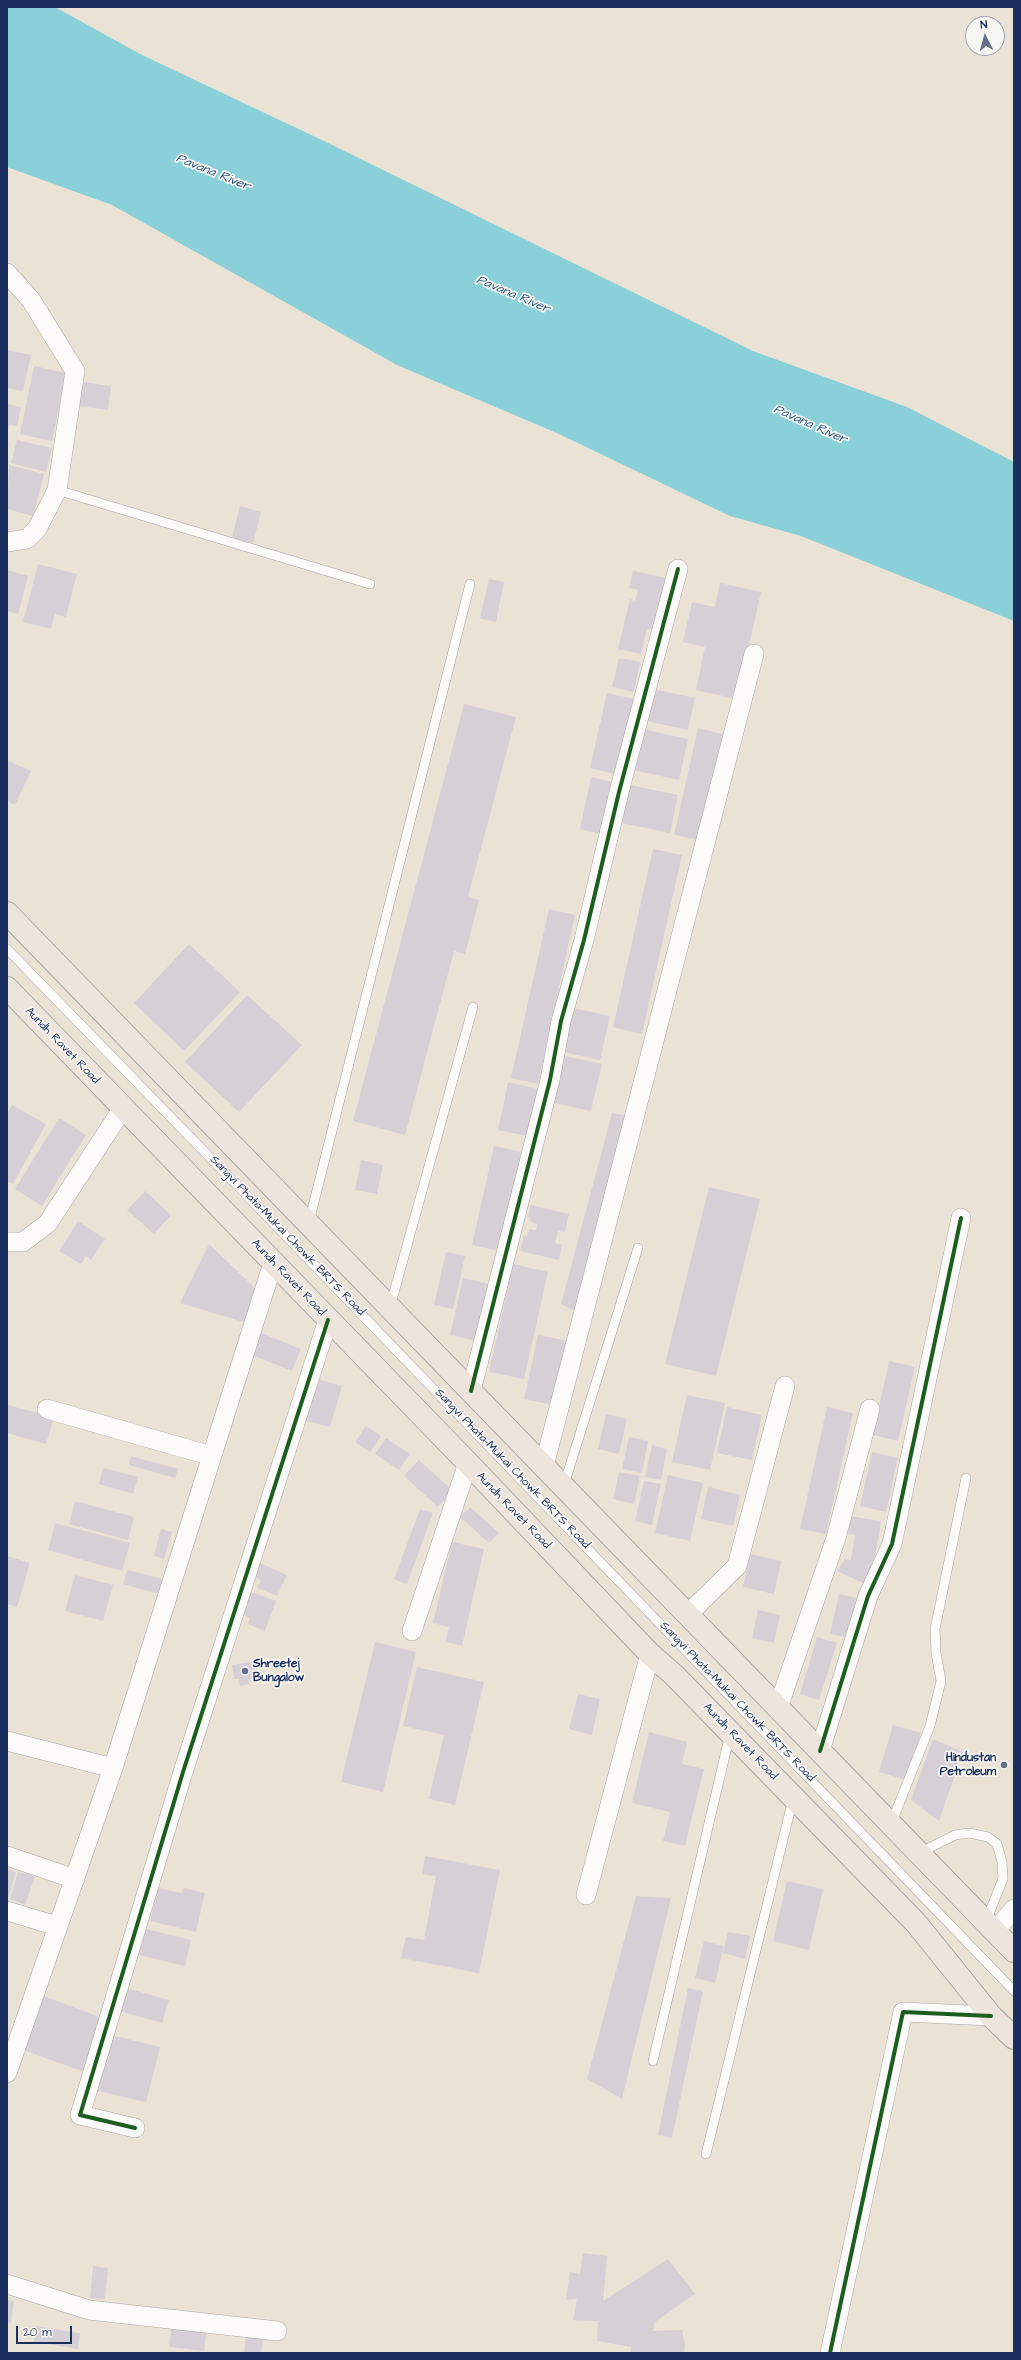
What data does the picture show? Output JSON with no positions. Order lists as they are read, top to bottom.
{
  "streets": {
    "main road": ["Aundh Ravet Road"],
    "lane": ["Sangvi Phata-Mukai Chowk BRTS Road"]
  },
  "water": ["Pavana River"],
  "places": ["Shreetej Bungalow", "Hindustan Petroleum"],
  "scale_bar": "20 m",
  "north": "top"
}
